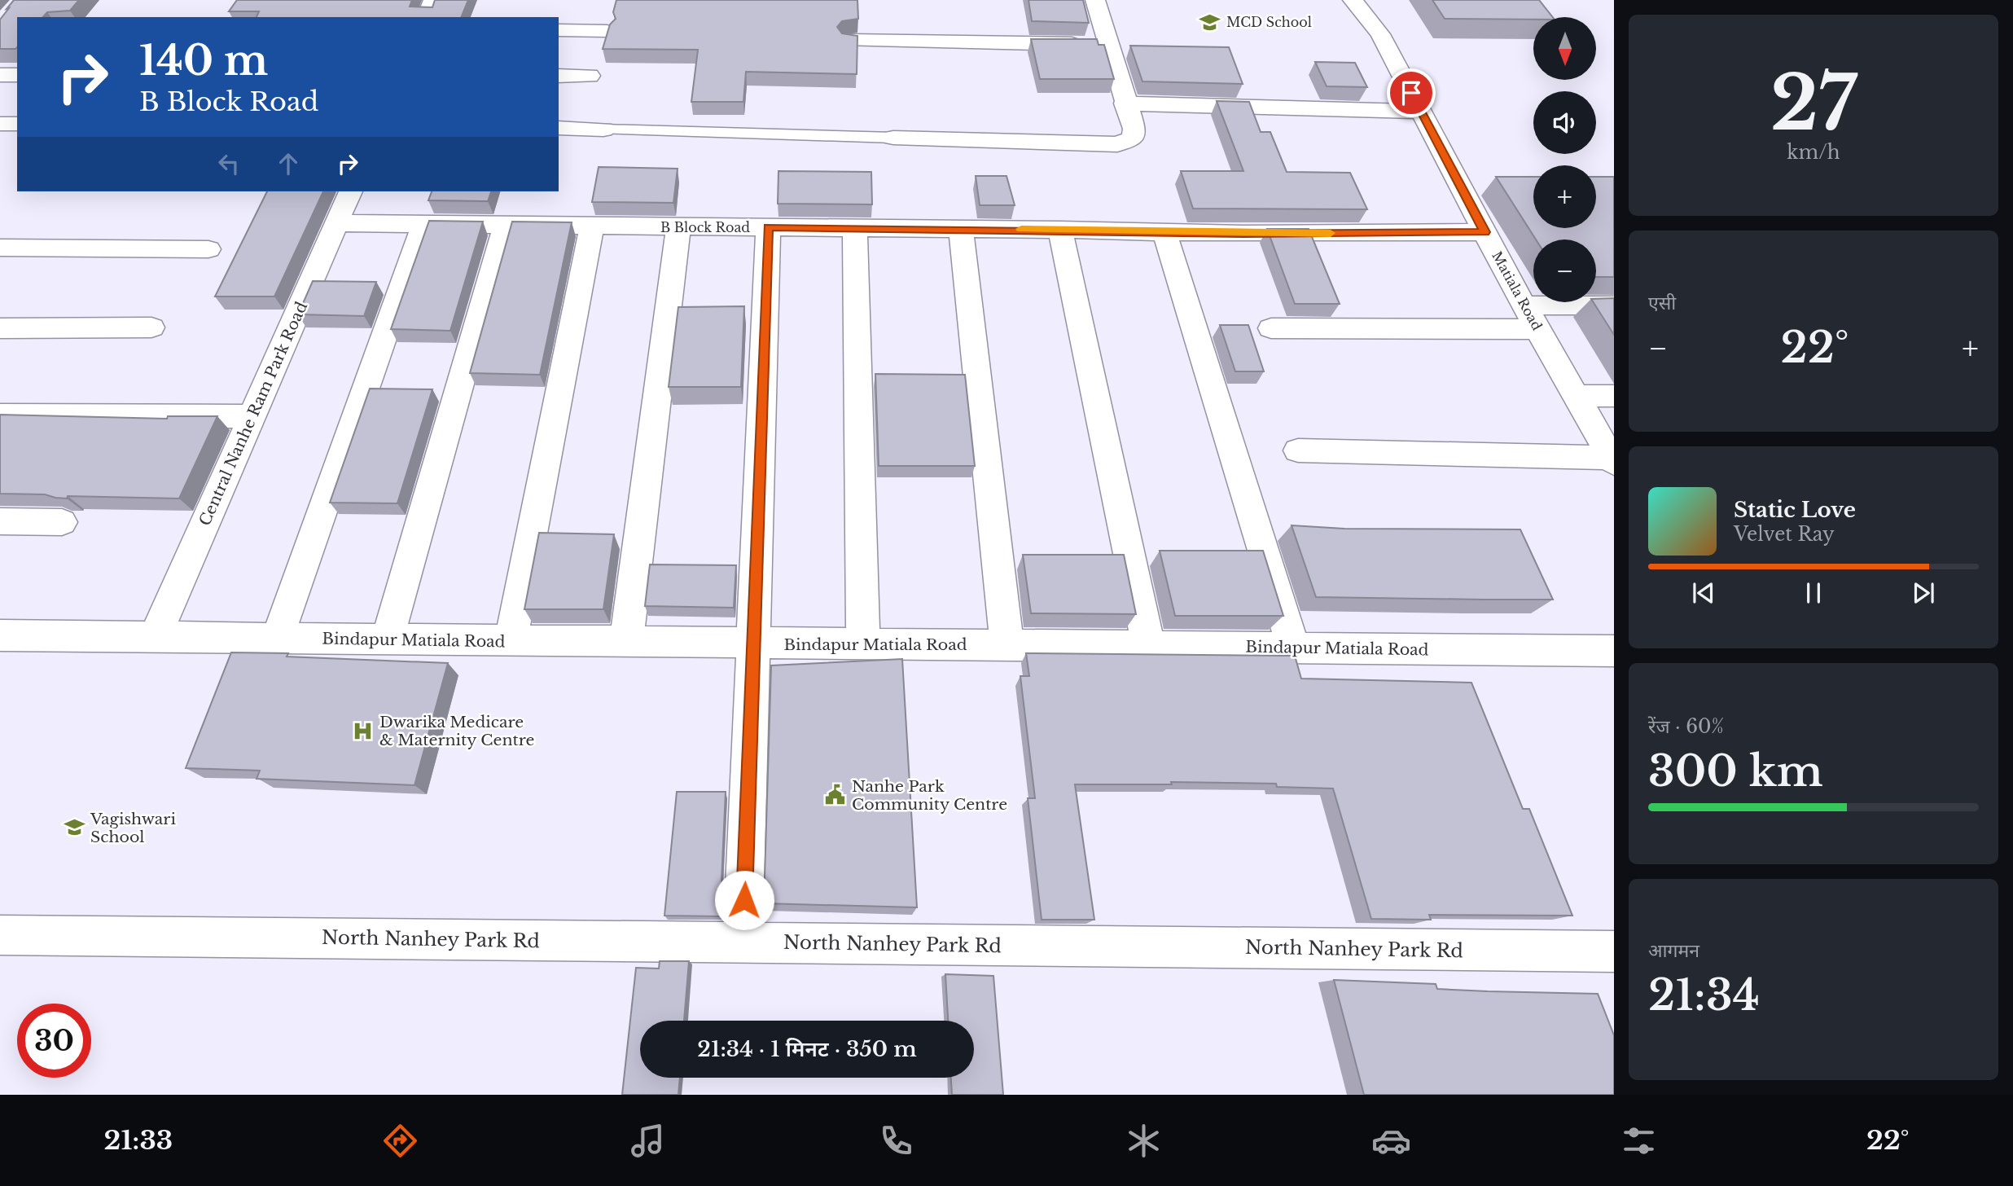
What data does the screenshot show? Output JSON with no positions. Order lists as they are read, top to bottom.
{
  "streets": {
    "street": [
      "B Block Road",
      "Matiala Road",
      "Central Nanhe Ram Park Road",
      "Bindapur Matiala Road",
      "North Nanhey Park Rd"
    ]
  },
  "crossings": [
    ["B Block Road", "Matiala Road"],
    ["B Block Road", "Central Nanhe Ram Park Road"],
    ["Central Nanhe Ram Park Road", "Bindapur Matiala Road"]
  ],
  "places": {
    "school or university": ["MCD School", "Vagishwari School"],
    "hospital": ["Dwarika Medicare & Maternity Centre"],
    "public building": ["Nanhe Park Community Centre"]
  },
  "north": "bottom",
  "page": {
    "tile": [
      ["27", "km/h"],
      "एसी",
      ["रेंज · 60%", "300 km"],
      ["आगमन", "21:34"]
    ],
    "map_buttons": ["+", "−"],
    "turn": ["140 m", "B Block Road"],
    "heat": ["−", "22°", "+"],
    "song": ["Static Love", "Velvet Ray"],
    "limit": "30",
    "trip": "21:34 · 1 मिनट · 350 m",
    "tabs": ["21:33", "22°"]
  }
}
